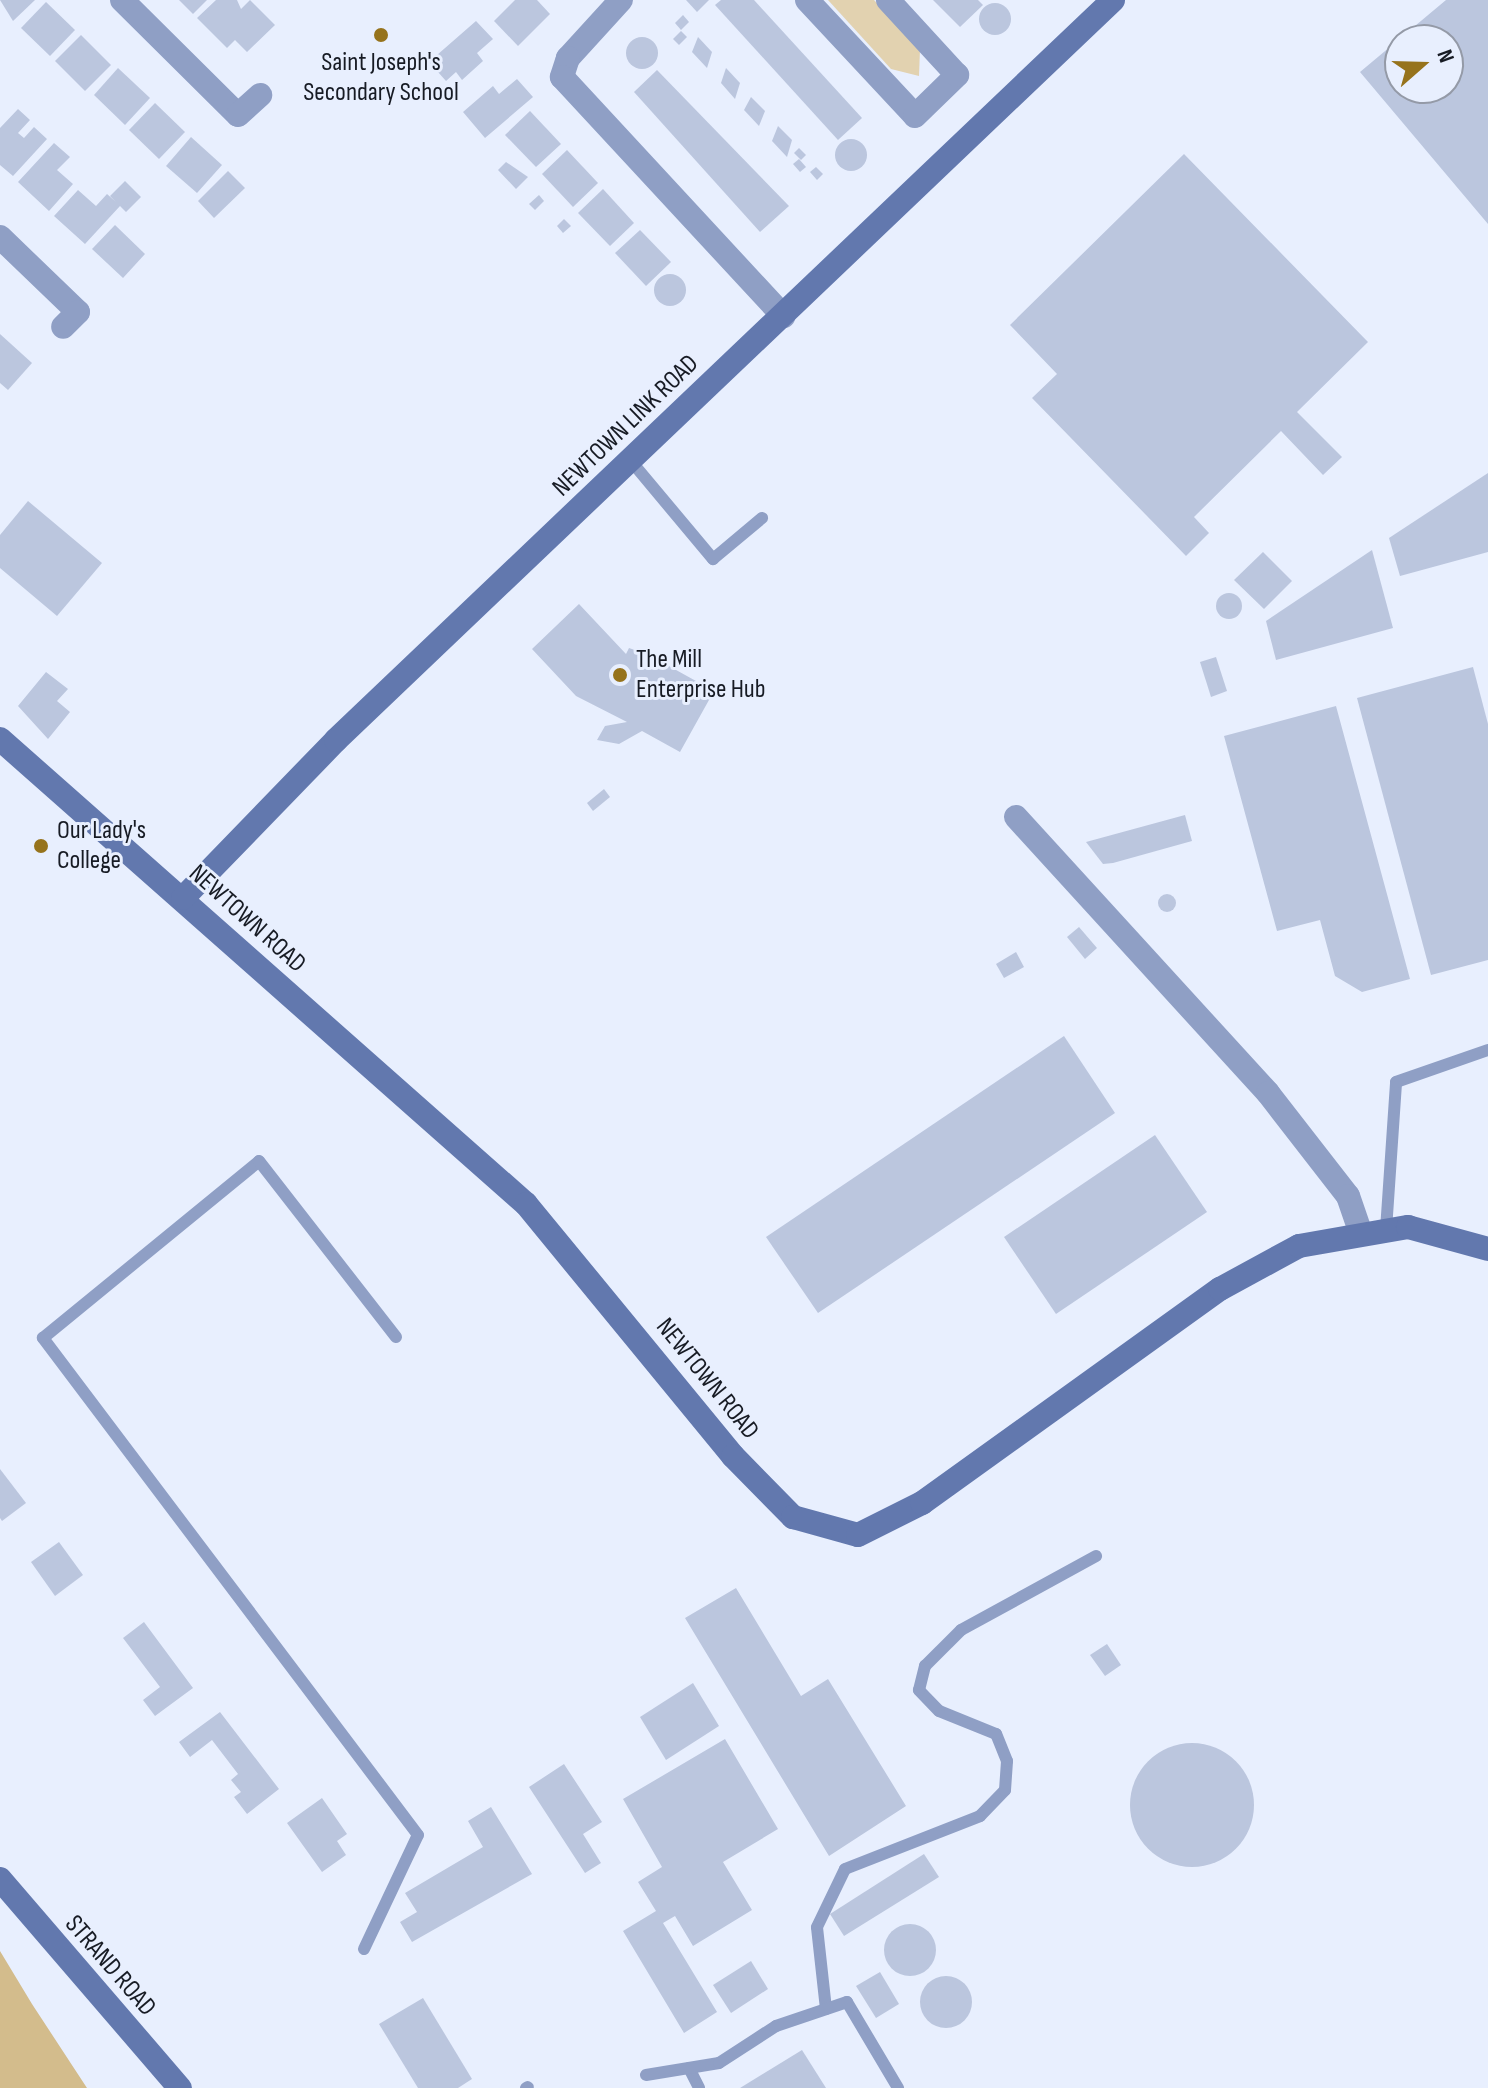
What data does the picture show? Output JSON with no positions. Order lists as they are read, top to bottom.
{
  "streets": {
    "street": ["NEWTOWN LINK ROAD", "NEWTOWN ROAD", "STRAND ROAD"]
  },
  "crossings": [
    ["NEWTOWN LINK ROAD", "NEWTOWN ROAD"]
  ],
  "places": ["Saint Joseph's Secondary School", "The Mill Enterprise Hub", "Our Lady's College"],
  "north": "right"
}
